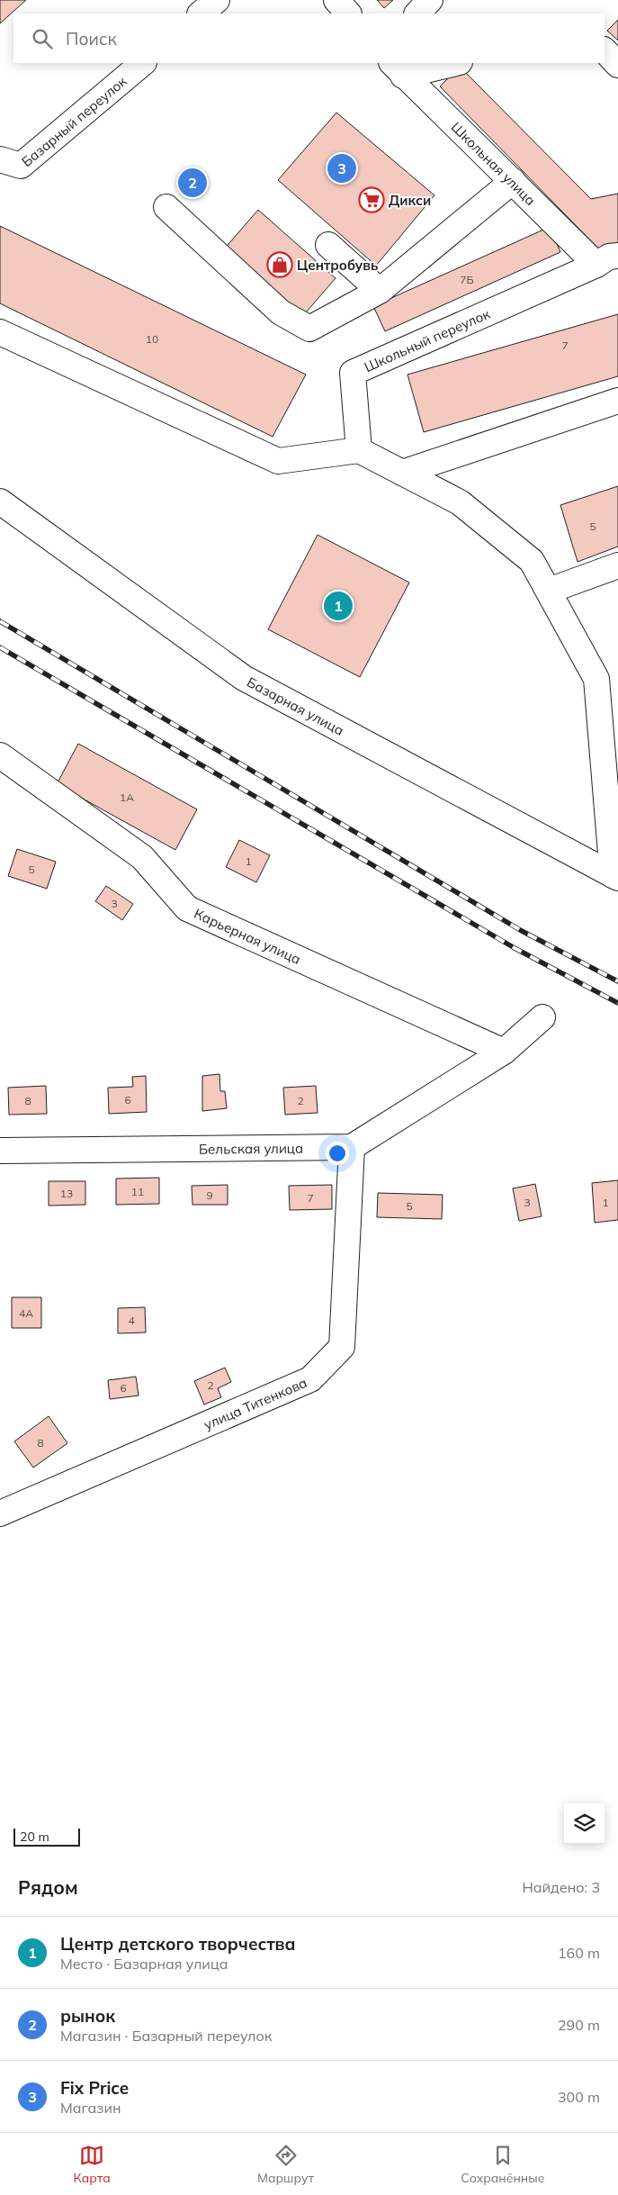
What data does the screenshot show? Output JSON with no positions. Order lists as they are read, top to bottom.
{
  "streets": {
    "street": [
      "Базарный переулок",
      "Школьная улица",
      "Школьный переулок",
      "Базарная улица",
      "Карьерная улица",
      "Бельская улица",
      "улица Титенкова"
    ]
  },
  "crossings": [
    ["Школьная улица", "Школьный переулок"],
    ["Бельская улица", "улица Титенкова"]
  ],
  "places": {
    "supermarket": ["Дикси"],
    "shop": ["Центробувь"]
  },
  "house_numbers": [
    "7Б",
    "10",
    "7",
    "5",
    "1А",
    "1",
    "5",
    "3",
    "6",
    "8",
    "2",
    "11",
    "13",
    "9",
    "7",
    "3",
    "1",
    "5",
    "4А",
    "4",
    "2",
    "6",
    "8"
  ],
  "scale_bar": "20 m",
  "page": {
    "search": "Поиск",
    "pins": ["3", "2", "1"],
    "scale": "20 m",
    "heading": ["Рядом", "Найдено: 3"],
    "list": [
      {
        "mark": "1",
        "name": "Центр детского творчества",
        "note": "Место · Базарная улица",
        "value": "160 m"
      },
      {
        "mark": "2",
        "name": "рынок",
        "note": "Магазин · Базарный переулок",
        "value": "290 m"
      },
      {
        "mark": "3",
        "name": "Fix Price",
        "note": "Магазин",
        "value": "300 m"
      }
    ],
    "nav": ["Карта", "Маршрут", "Сохранённые"]
  }
}
